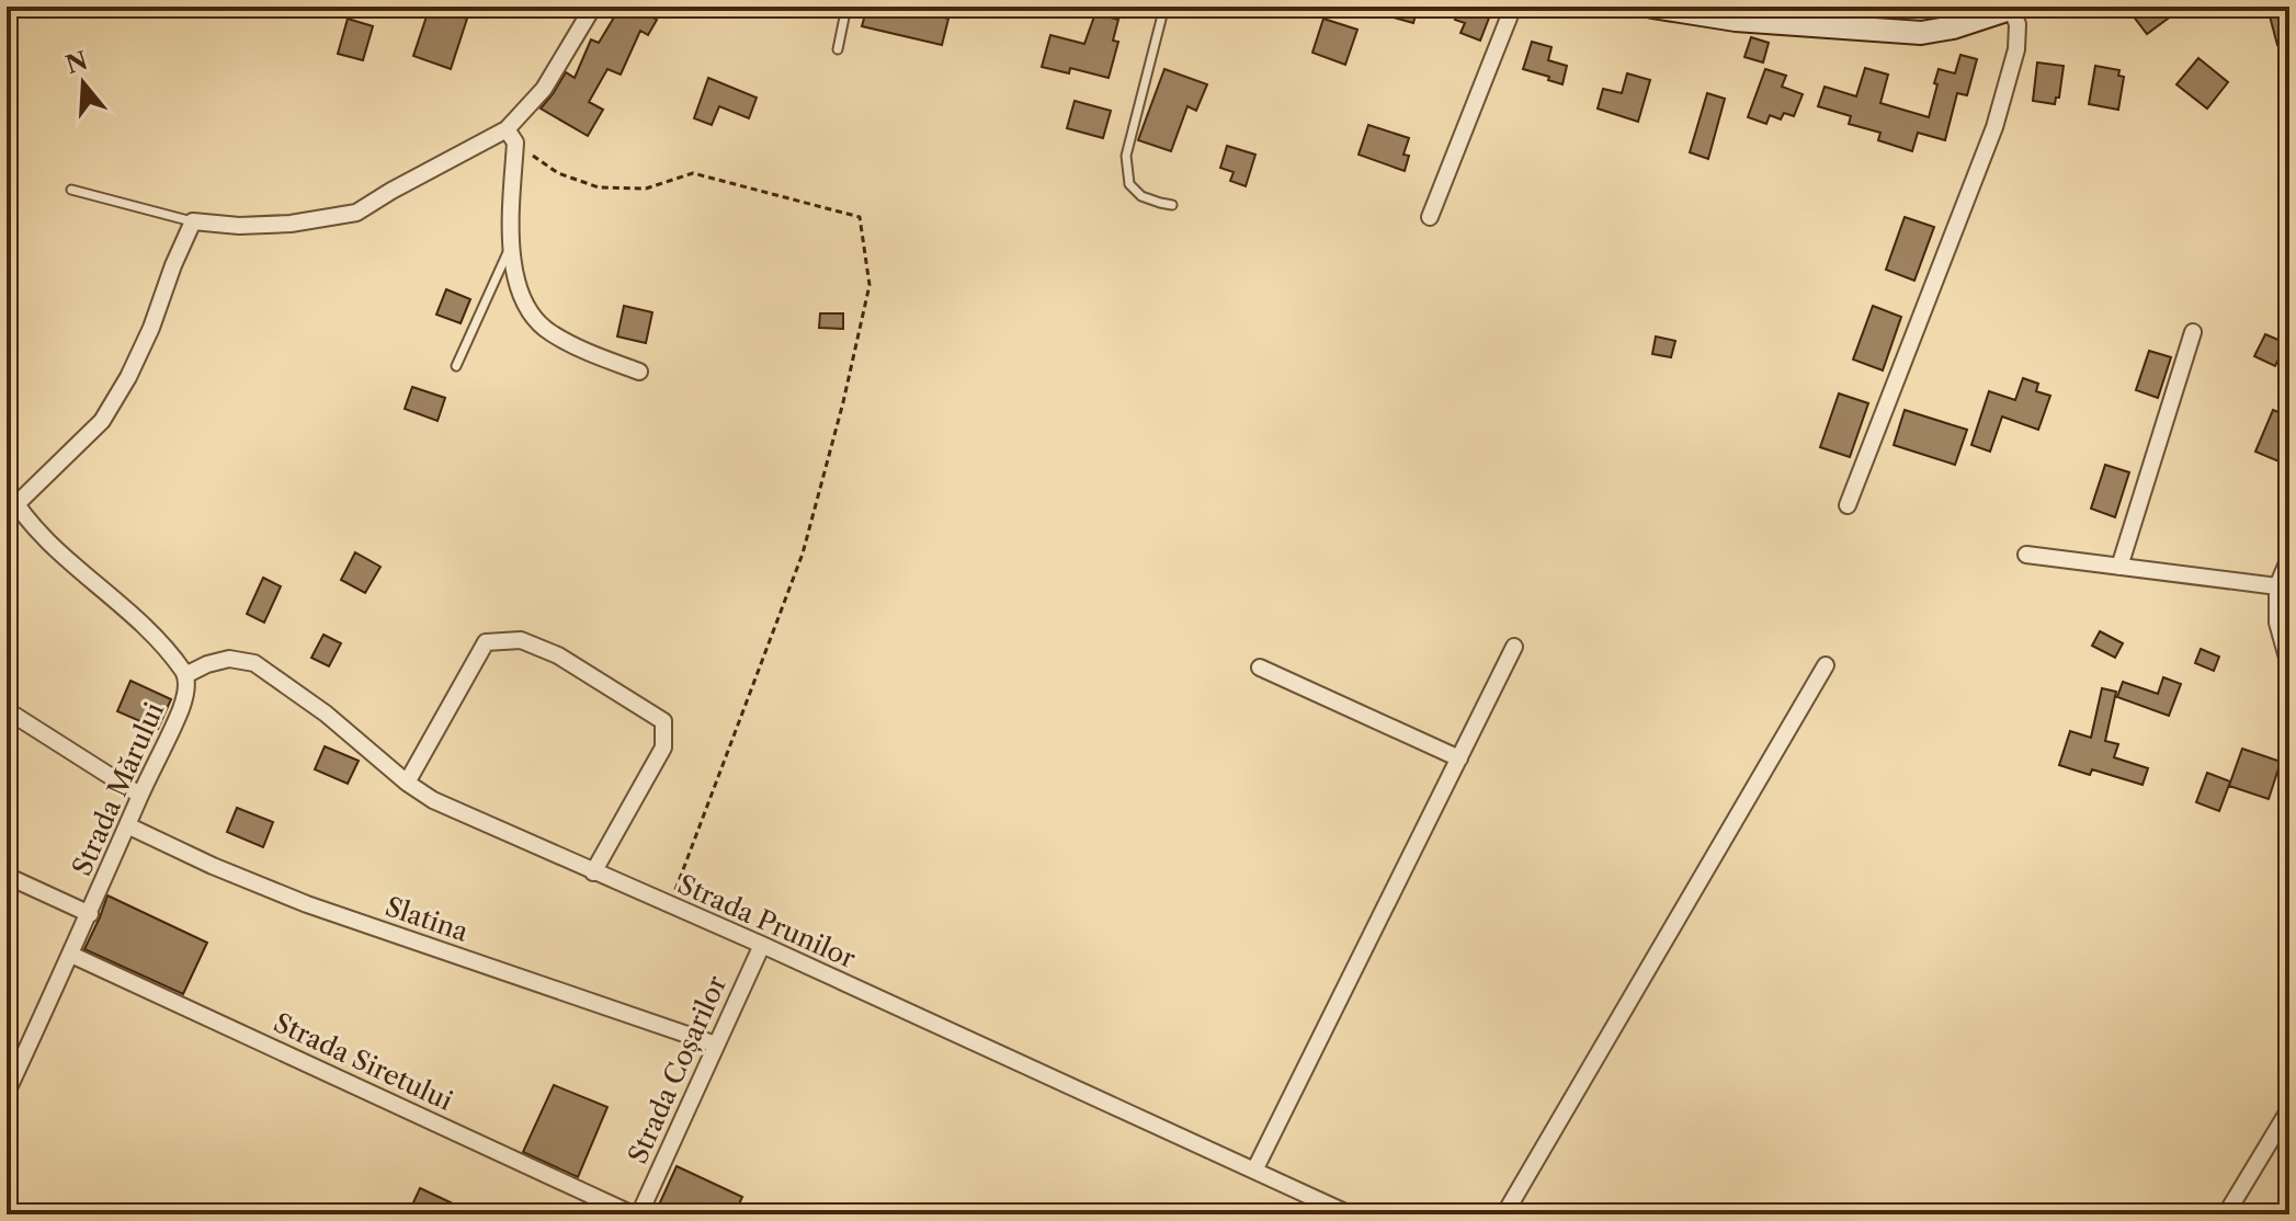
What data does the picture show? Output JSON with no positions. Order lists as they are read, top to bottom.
{
  "streets": {
    "street": [
      "Strada Mărului",
      "Slatina",
      "Strada Prunilor",
      "Strada Siretului",
      "Strada Coșarilor"
    ]
  },
  "crossings": [
    ["Strada Mărului", "Slatina"],
    ["Strada Mărului", "Strada Prunilor"],
    ["Strada Mărului", "Strada Siretului"],
    ["Slatina", "Strada Coșarilor"],
    ["Strada Prunilor", "Strada Coșarilor"]
  ],
  "north": "top"
}
